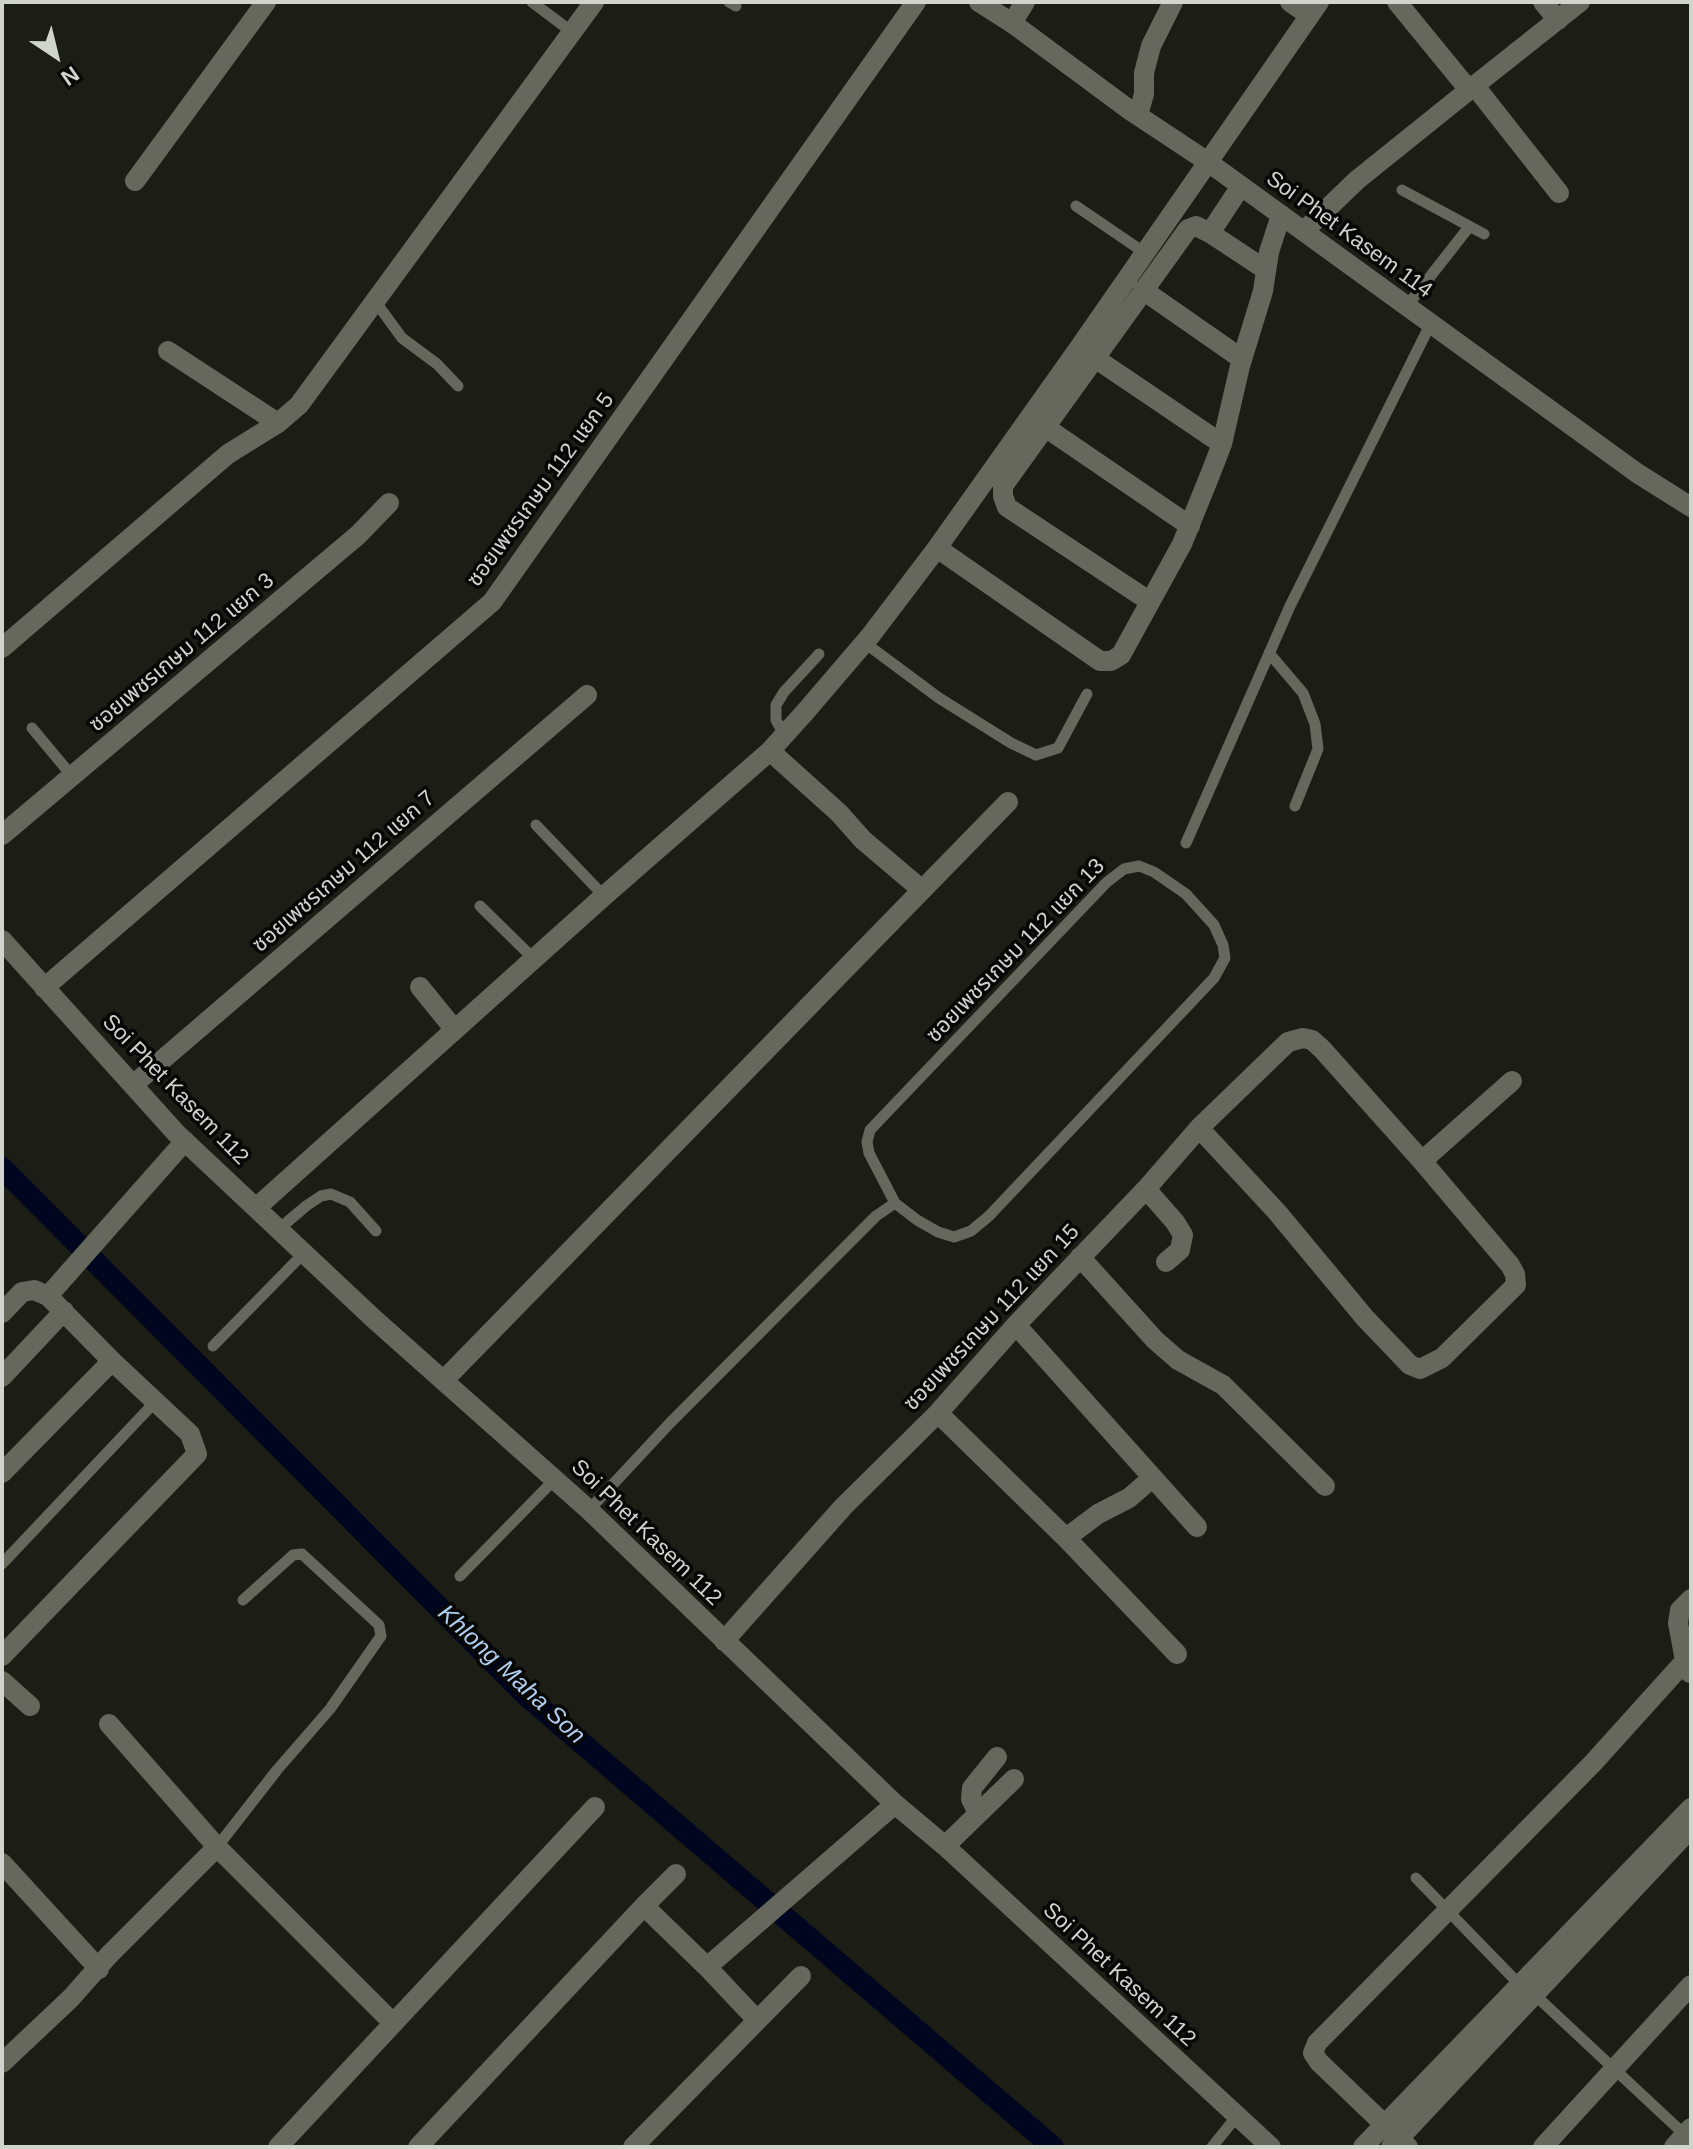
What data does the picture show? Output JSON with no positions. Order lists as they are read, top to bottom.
{
  "streets": {
    "street": [
      "Soi Phet Kasem 114",
      "ซอยเพชรเกษม 112 แยก 5",
      "ซอยเพชรเกษม 112 แยก 3",
      "ซอยเพชรเกษม 112 แยก 7",
      "Soi Phet Kasem 112",
      "ซอยเพชรเกษม 112 แยก 15"
    ],
    "lane": ["ซอยเพชรเกษม 112 แยก 13"]
  },
  "crossings": [
    ["ซอยเพชรเกษม 112 แยก 5", "Soi Phet Kasem 112"],
    ["ซอยเพชรเกษม 112 แยก 7", "Soi Phet Kasem 112"],
    ["Soi Phet Kasem 112", "ซอยเพชรเกษม 112 แยก 15"]
  ],
  "water": ["Khlong Maha Son"],
  "north": "bottom right"
}
